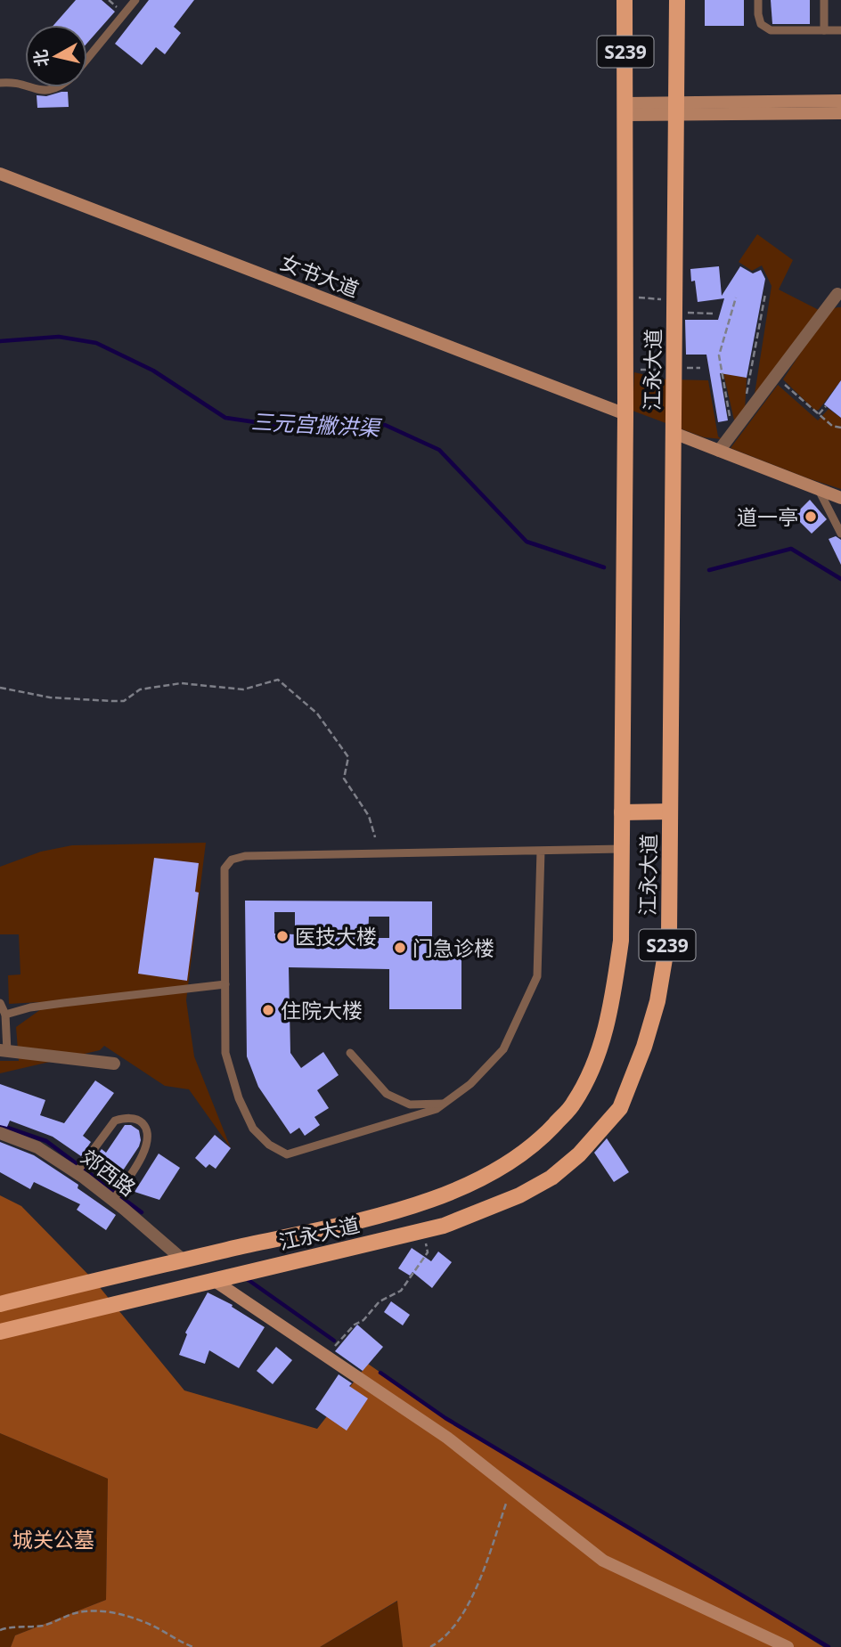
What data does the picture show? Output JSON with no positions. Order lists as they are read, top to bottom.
{
  "streets": {
    "main road": ["S239", "女书大道", "江永大道"],
    "street": ["郊西路"]
  },
  "crossings": [
    ["女书大道", "江永大道"],
    ["江永大道", "郊西路"]
  ],
  "water": ["三元宫撇洪渠"],
  "parks": ["城关公墓"],
  "places": [
    "道一亭",
    "医技大楼",
    "门急诊楼",
    "住院大楼"
  ],
  "north": "left"
}
